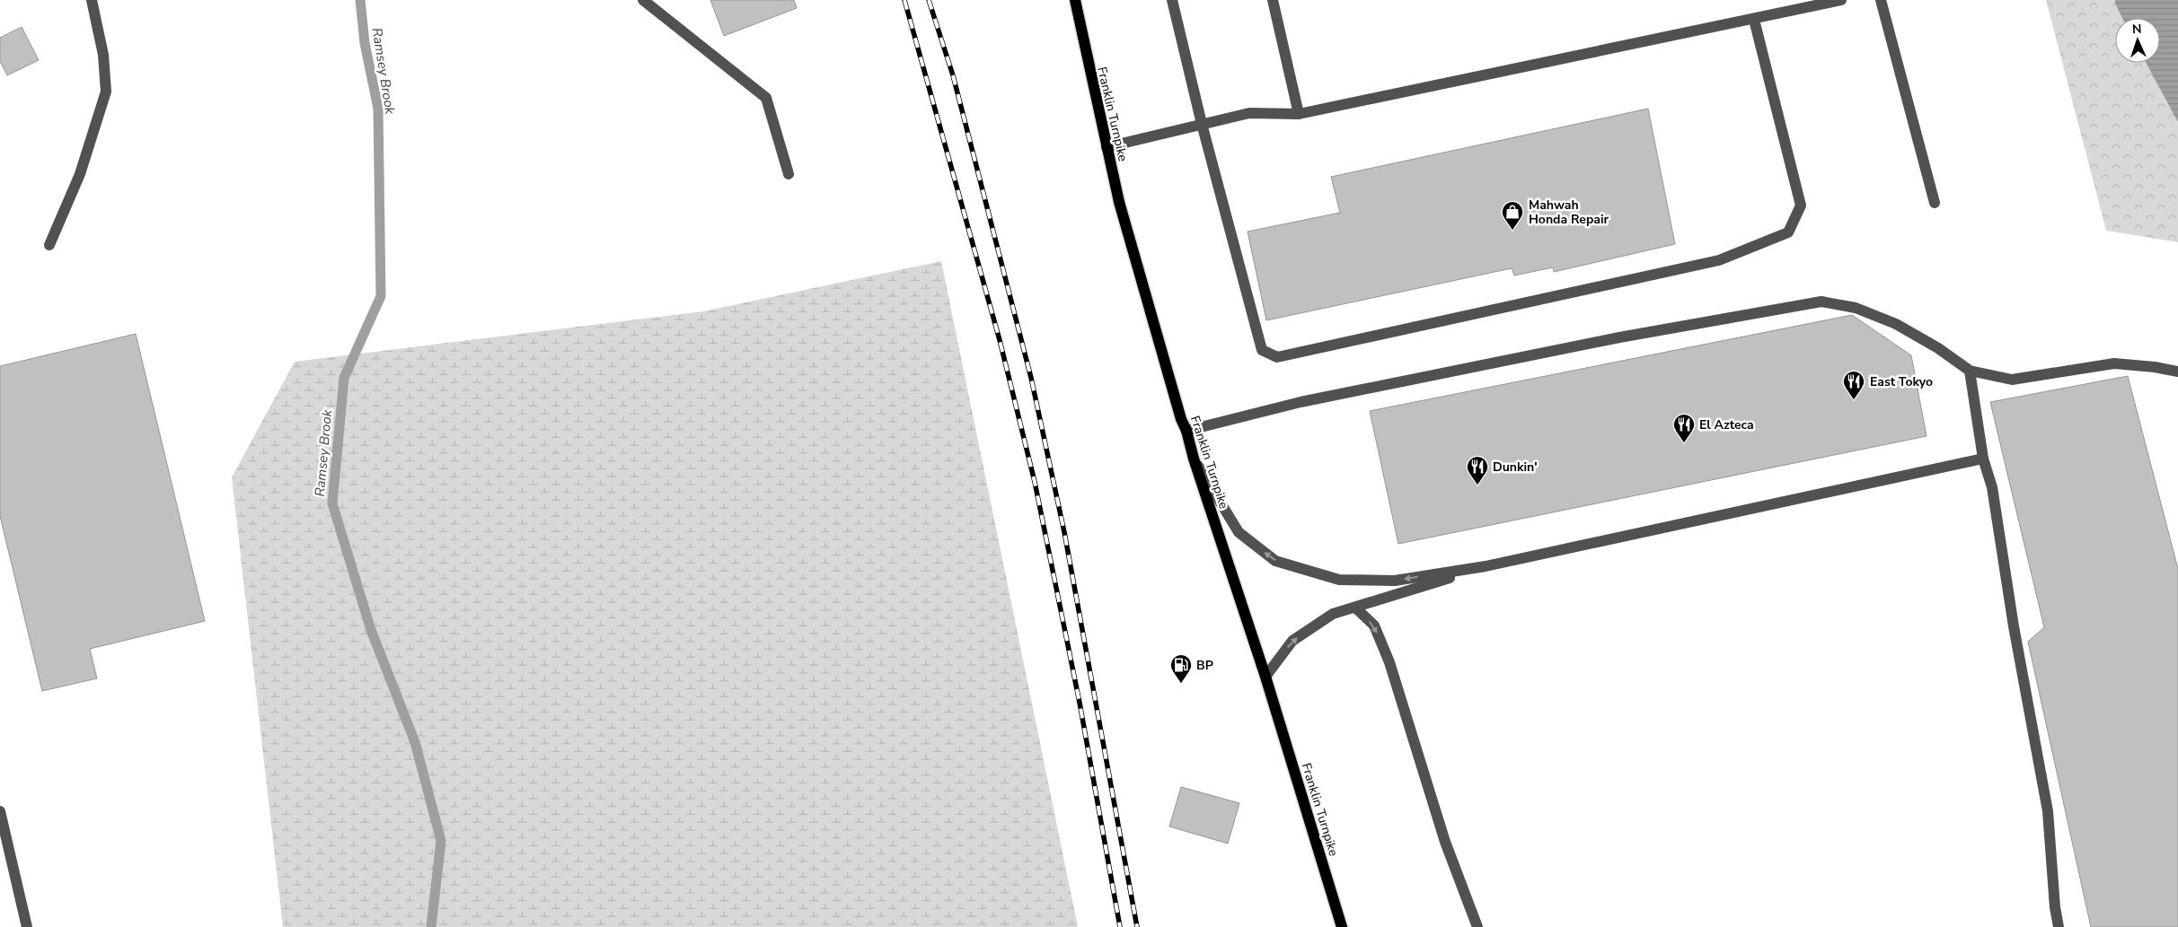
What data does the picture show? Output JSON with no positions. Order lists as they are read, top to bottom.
{
  "streets": {
    "main road": ["Franklin Turnpike"]
  },
  "water": ["Ramsey Brook"],
  "places": {
    "shop": ["Mahwah Honda Repair"],
    "restaurant": ["East Tokyo", "El Azteca", "Dunkin'"],
    "fuel station": ["BP"]
  },
  "north": "top"
}
